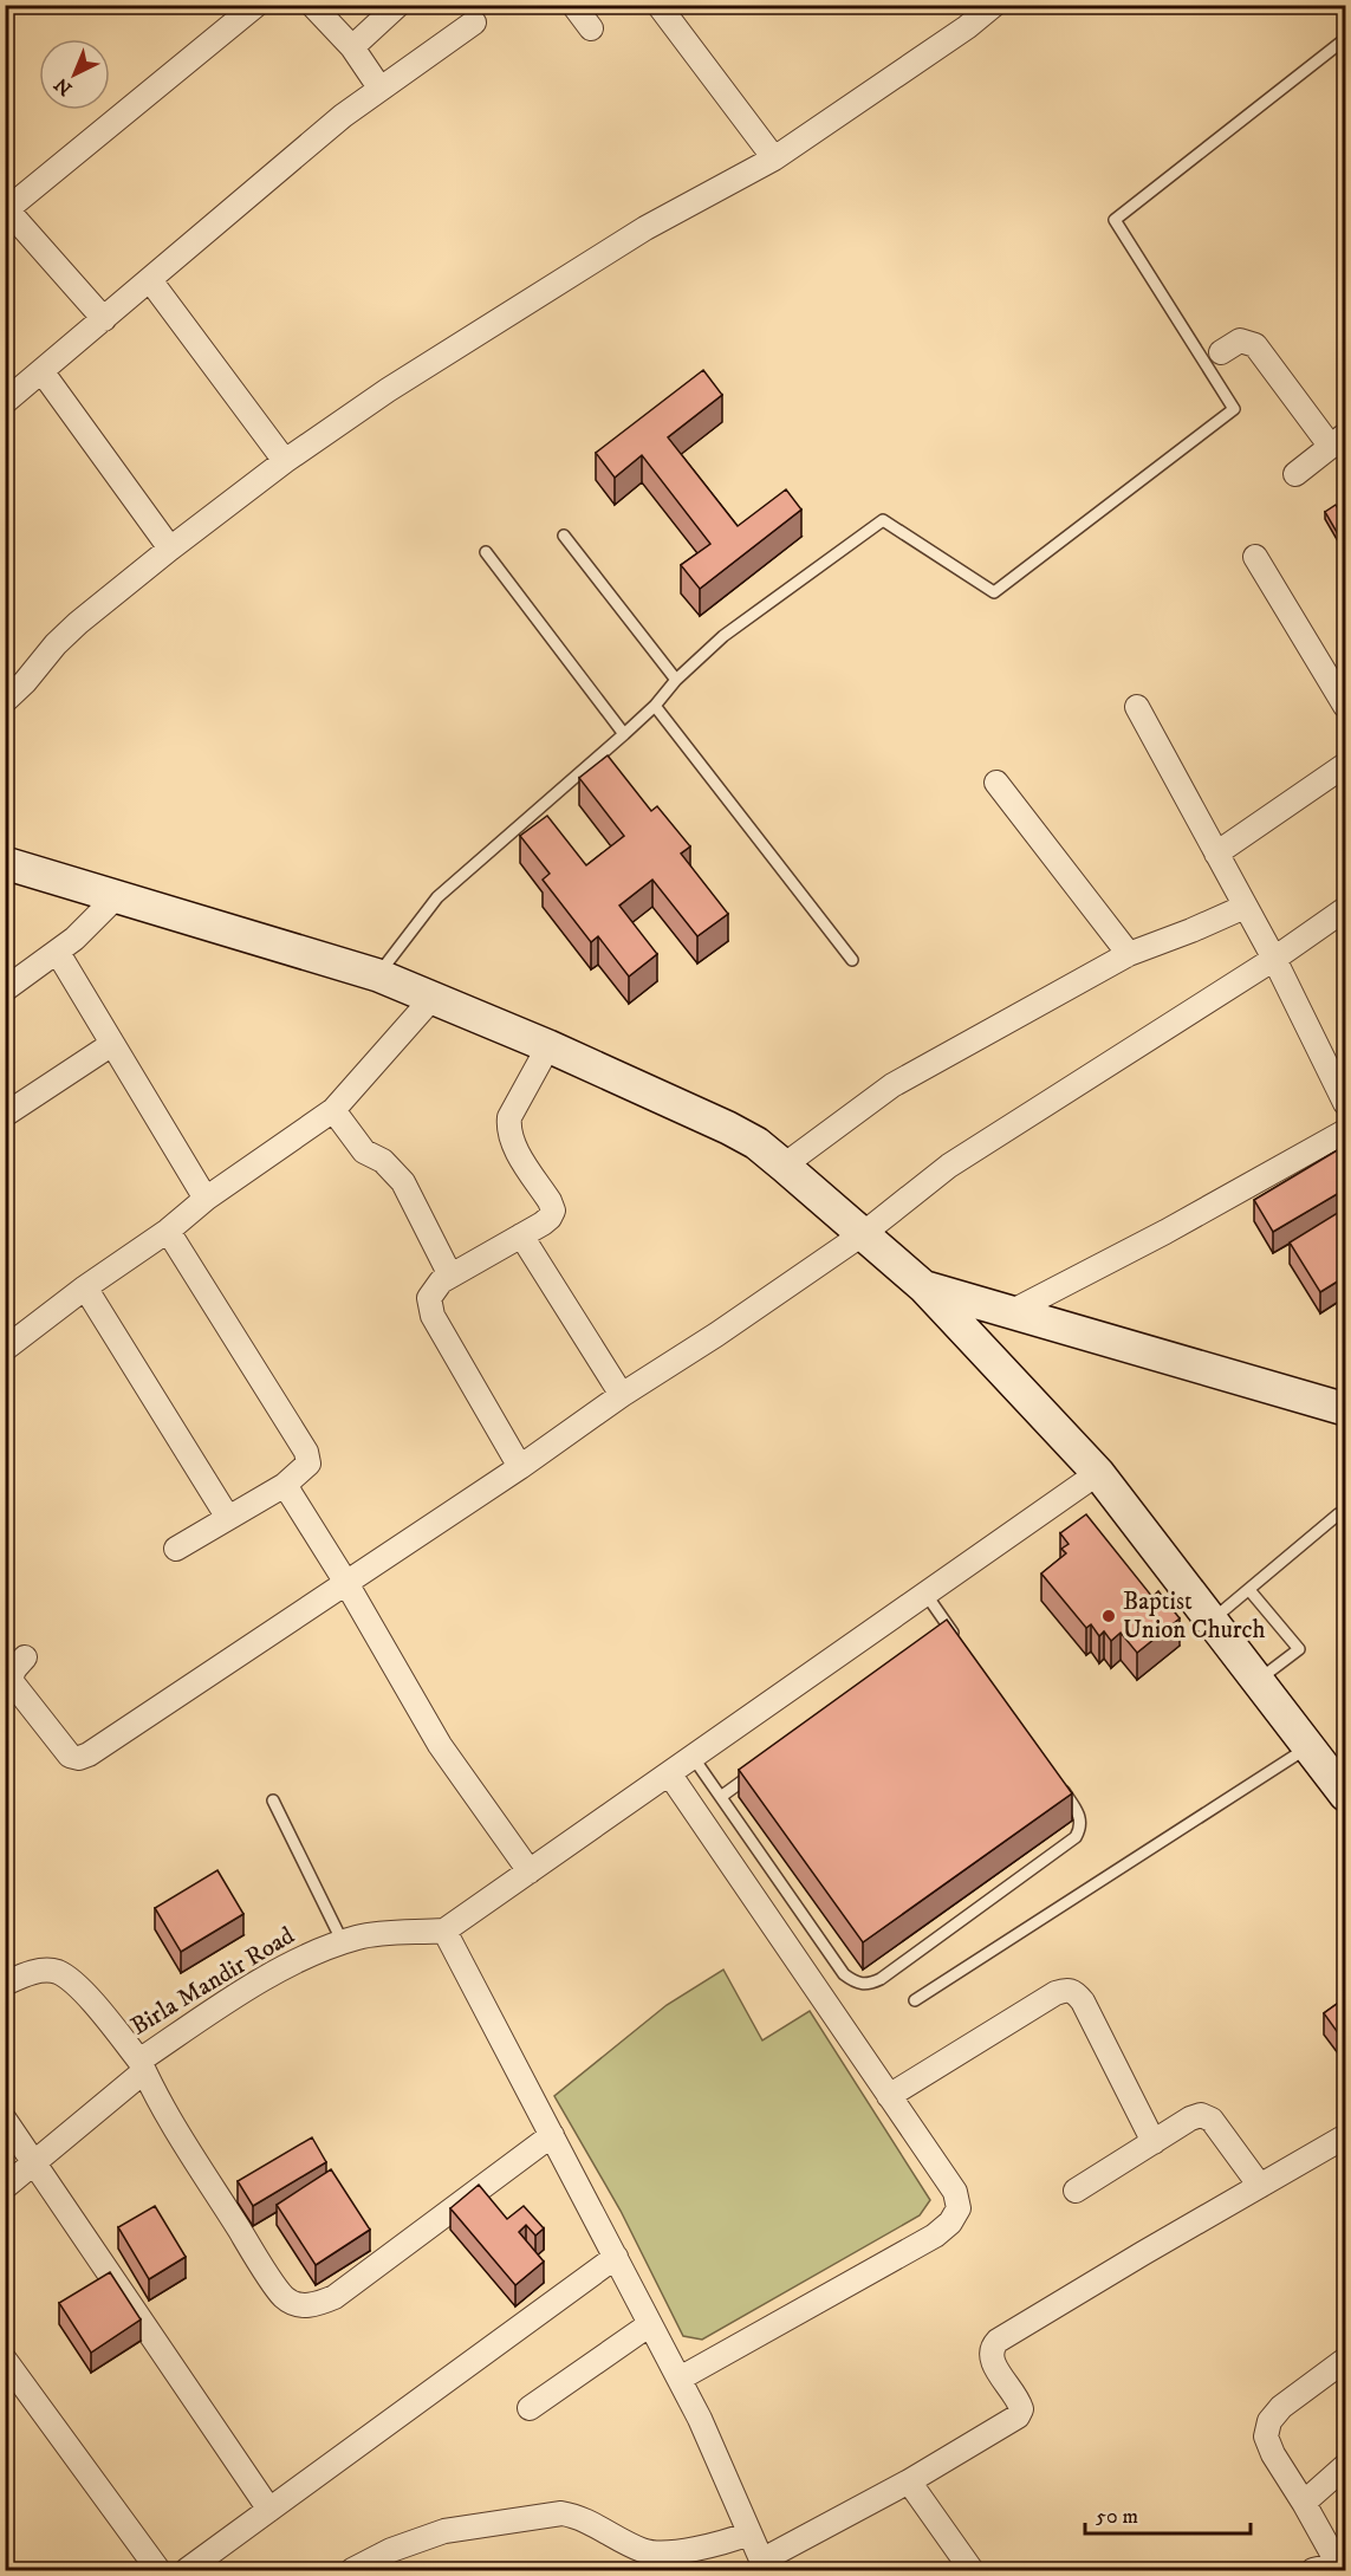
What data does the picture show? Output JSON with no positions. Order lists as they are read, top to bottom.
{
  "streets": {
    "street": ["Birla Mandir Road"]
  },
  "places": ["Baptist Union Church"],
  "scale_bar": "50 m",
  "north": "bottom left"
}
